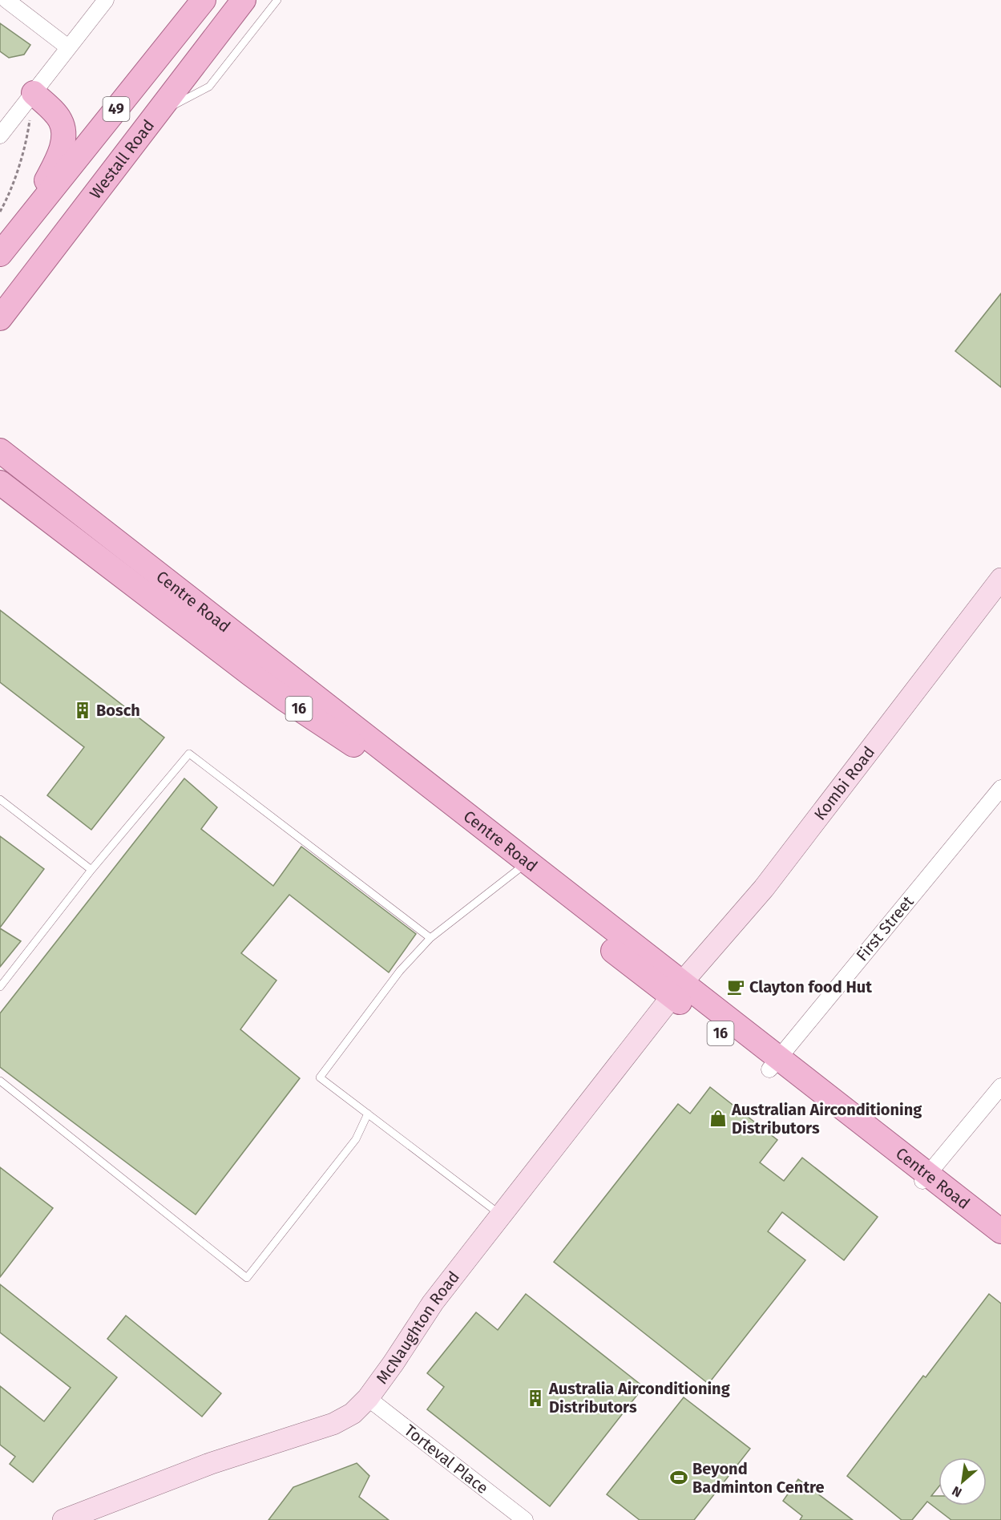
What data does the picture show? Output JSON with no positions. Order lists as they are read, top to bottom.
{
  "streets": {
    "main road": [
      "49",
      "Westall Road",
      "Centre Road",
      "16",
      "Kombi Road",
      "McNaughton Road"
    ],
    "street": ["First Street", "Torteval Place"]
  },
  "crossings": [
    ["Centre Road", "Kombi Road"],
    ["Centre Road", "First Street"],
    ["Centre Road", "McNaughton Road"],
    ["Kombi Road", "McNaughton Road"],
    ["McNaughton Road", "Torteval Place"]
  ],
  "places": {
    "building": ["Bosch", "Australia Airconditioning Distributors"],
    "cafe": ["Clayton food Hut"],
    "shop": ["Australian Airconditioning Distributors"],
    "sports": ["Beyond Badminton Centre"]
  },
  "north": "bottom left"
}
